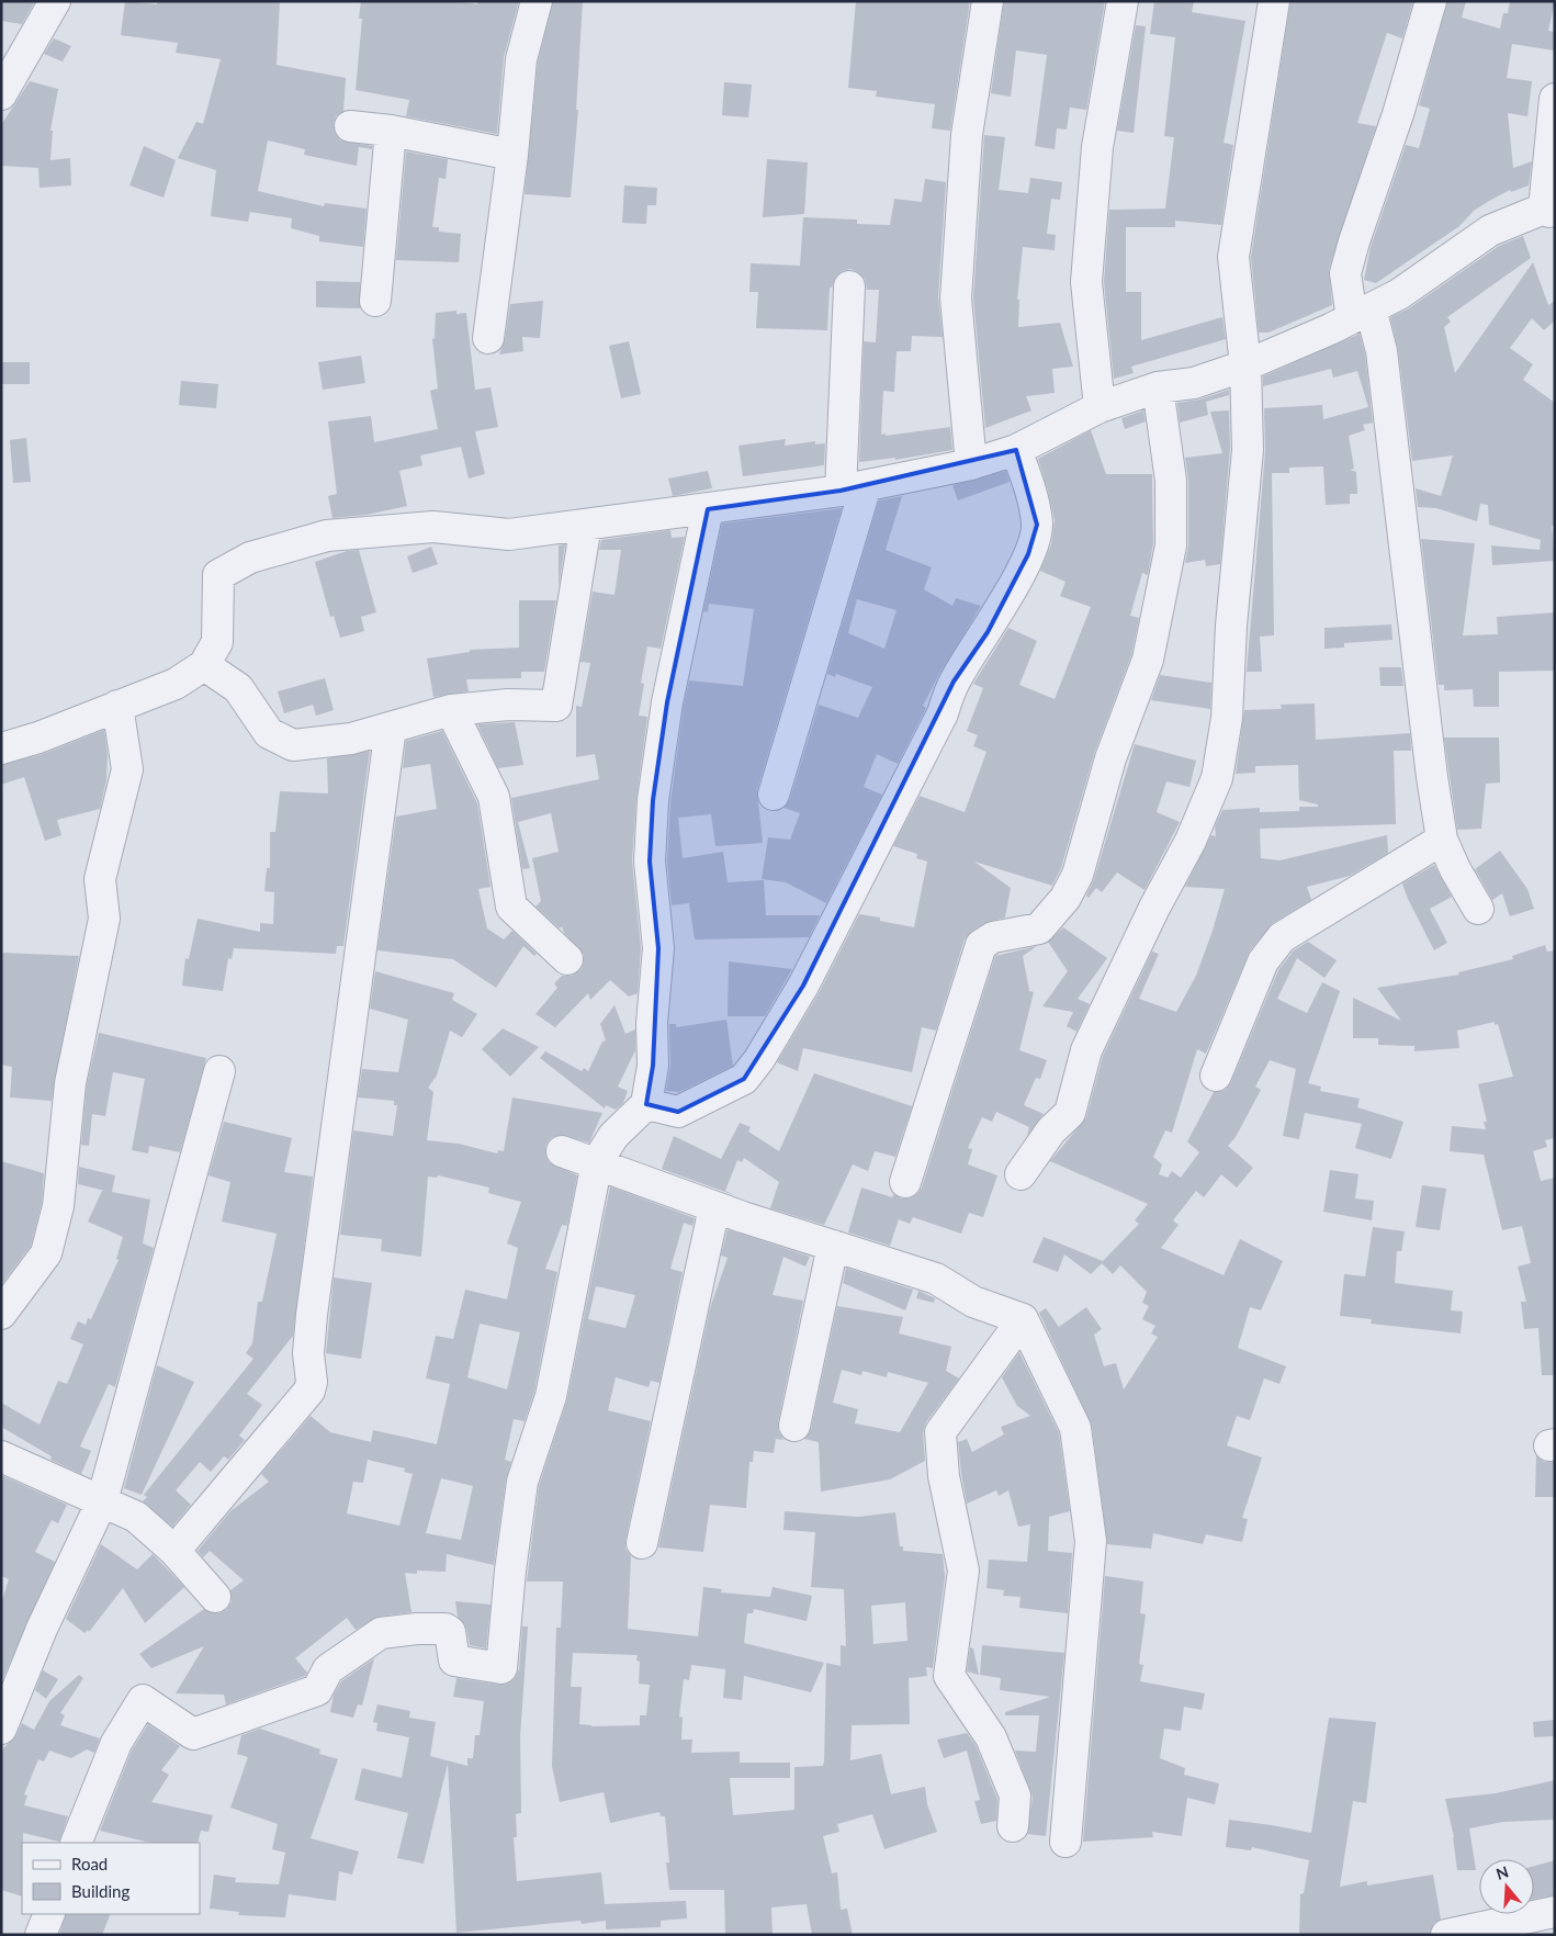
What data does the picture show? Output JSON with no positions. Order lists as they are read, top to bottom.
{
  "legend": ["Road", "Building"],
  "north": "top"
}
